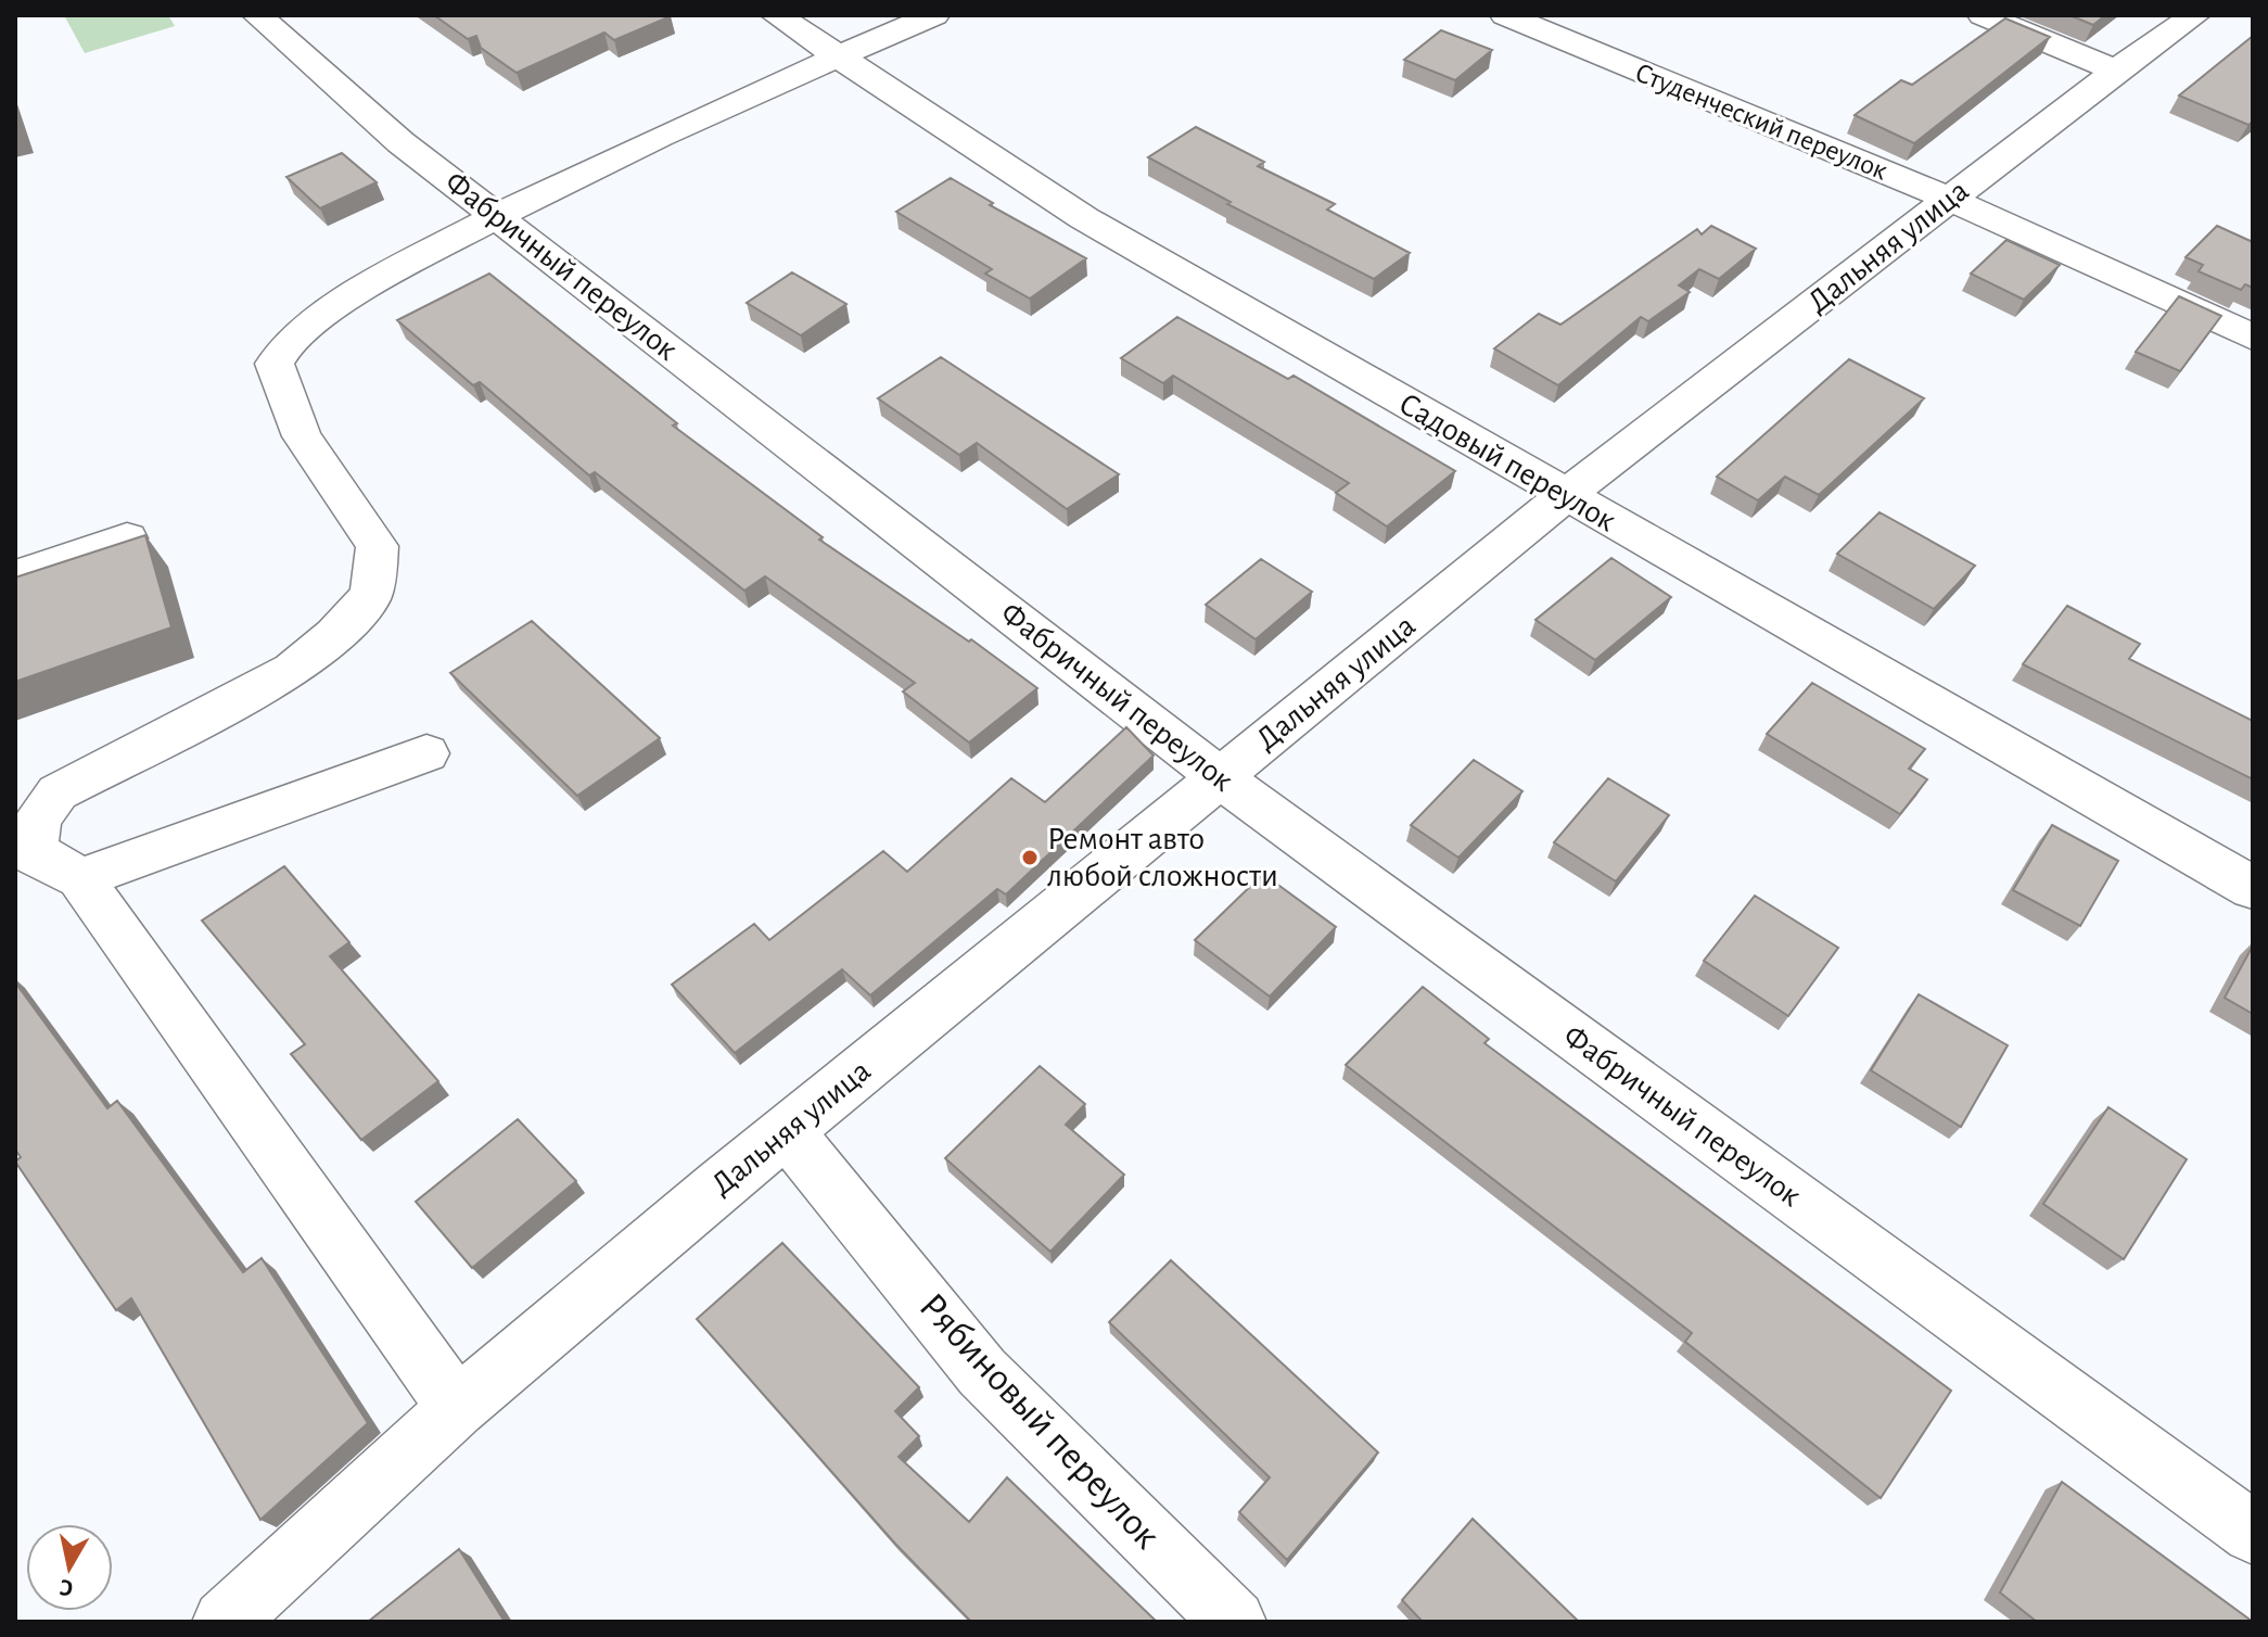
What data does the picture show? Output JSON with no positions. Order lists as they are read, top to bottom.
{
  "streets": {
    "street": [
      "Студенческий переулок",
      "Дальняя улица",
      "Фабричный переулок",
      "Садовый переулок",
      "Рябиновый переулок"
    ]
  },
  "crossings": [
    ["Студенческий переулок", "Дальняя улица"],
    ["Дальняя улица", "Фабричный переулок"],
    ["Дальняя улица", "Садовый переулок"],
    ["Дальняя улица", "Рябиновый переулок"]
  ],
  "places": ["Ремонт авто любой сложности"],
  "north": "bottom"
}
